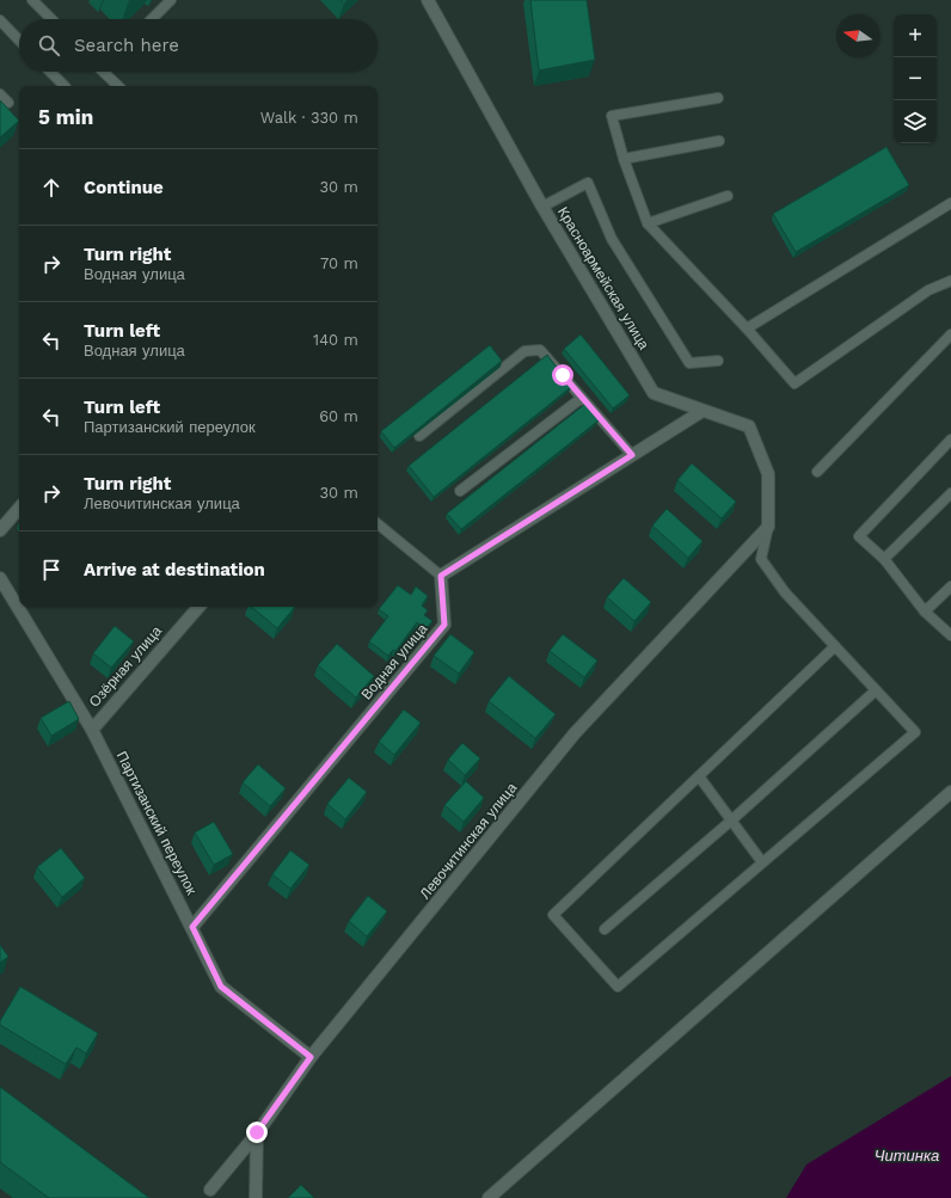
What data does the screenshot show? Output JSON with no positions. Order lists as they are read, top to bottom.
{
  "streets": {
    "street": [
      "Красноармейская улица",
      "Водная улица",
      "Озёрная улица",
      "Партизанский переулок",
      "Левочитинская улица"
    ]
  },
  "crossings": [
    ["Красноармейская улица", "Левочитинская улица"],
    ["Водная улица", "Партизанский переулок"],
    ["Озёрная улица", "Партизанский переулок"],
    ["Партизанский переулок", "Левочитинская улица"]
  ],
  "water": ["Читинка"],
  "north": "left",
  "page": {
    "map_buttons": ["+", "−"],
    "search": "Search here",
    "heading": ["5 min", "Walk · 330 m"],
    "list": [
      ["Continue", "30 m"],
      ["Turn right", "Водная улица", "70 m"],
      ["Turn left", "Водная улица", "140 m"],
      ["Turn left", "Партизанский переулок", "60 m"],
      ["Turn right", "Левочитинская улица", "30 m"],
      "Arrive at destination"
    ]
  }
}
